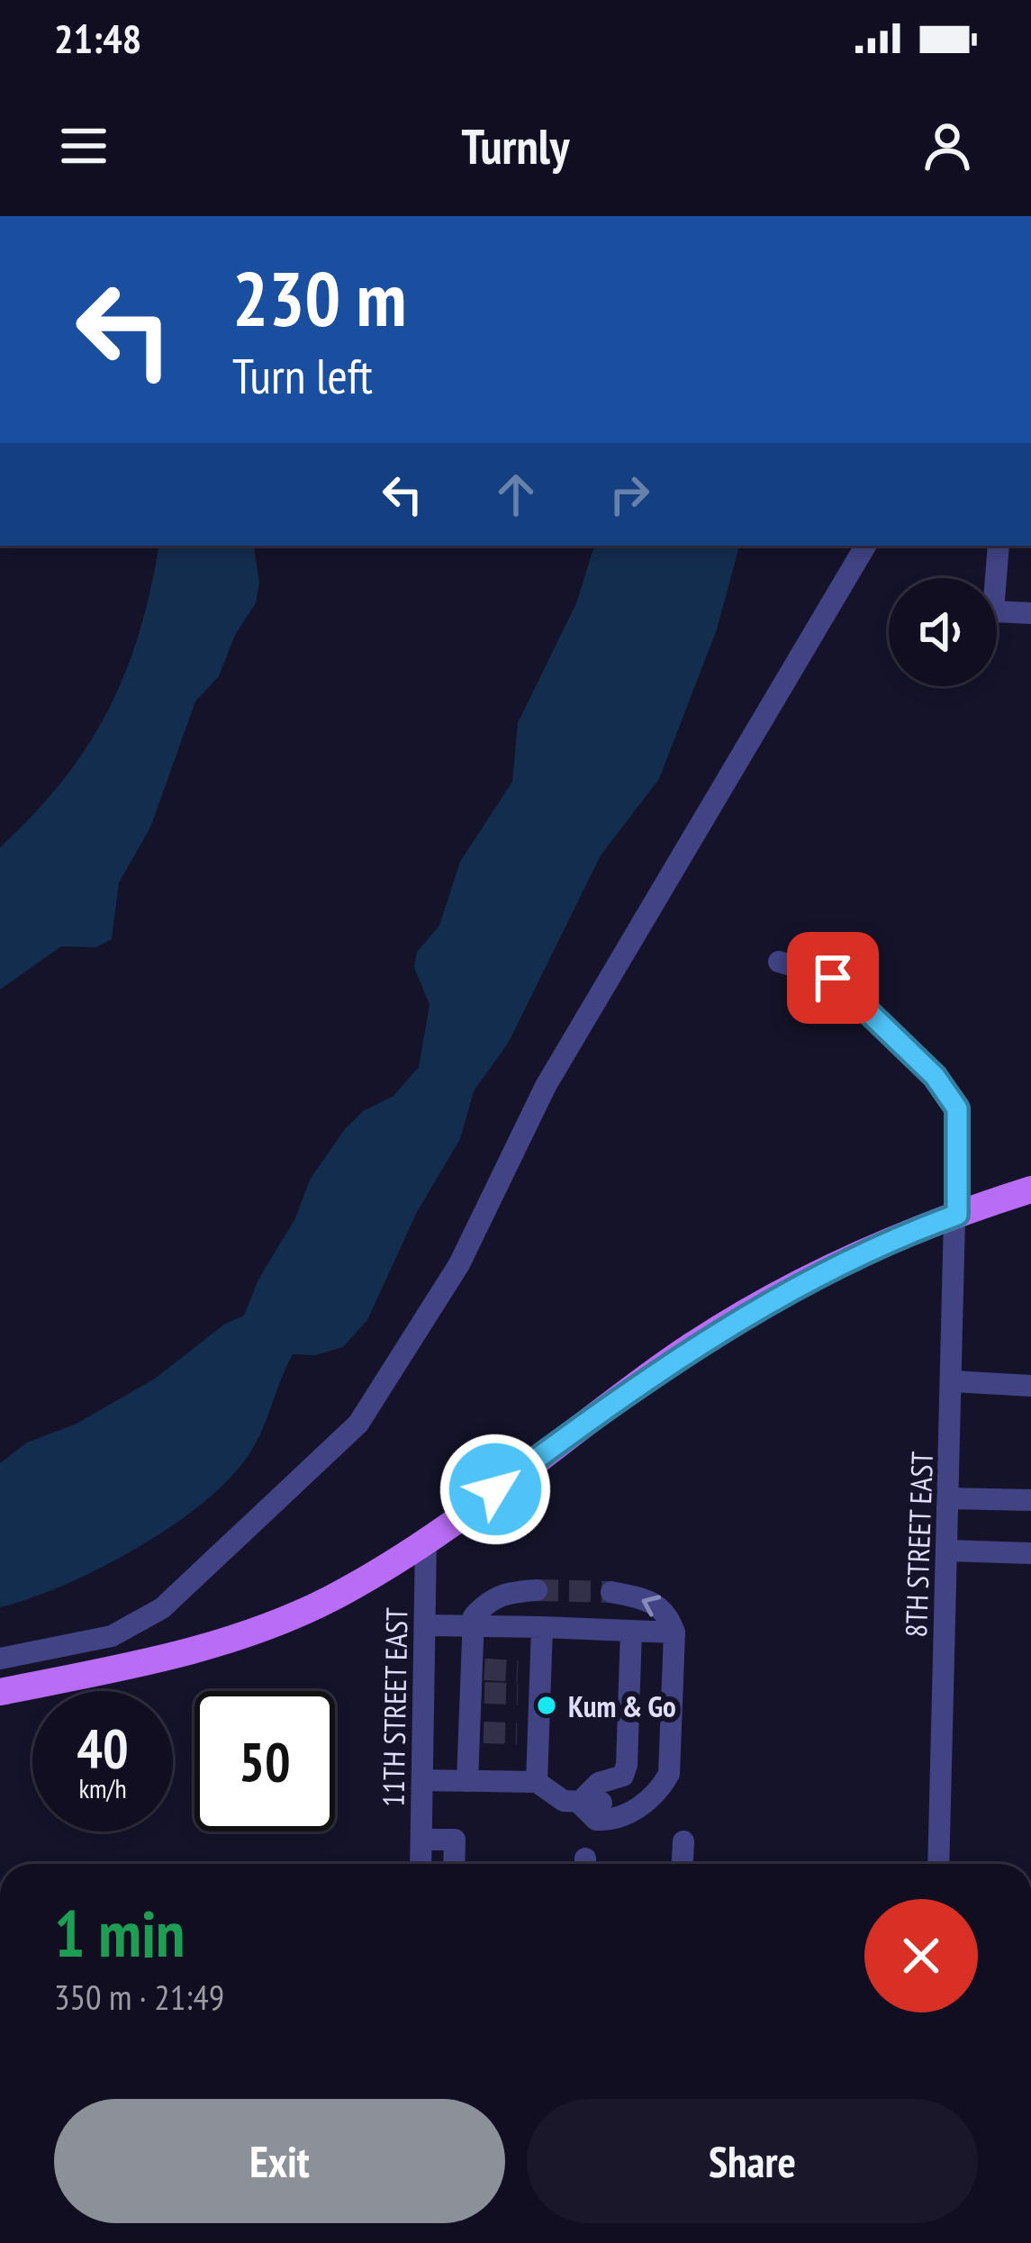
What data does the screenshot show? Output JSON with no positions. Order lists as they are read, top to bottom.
{
  "streets": {
    "street": ["8TH STREET EAST", "11TH STREET EAST"]
  },
  "places": ["Kum & Go"],
  "page": {
    "status": "21:48",
    "header": "Turnly",
    "turn": ["230 m", "Turn left"],
    "speed": "40 km/h",
    "limit": "50",
    "heading": ["1 min", "350 m · 21:49"],
    "buttons": ["Exit", "Share"]
  }
}
